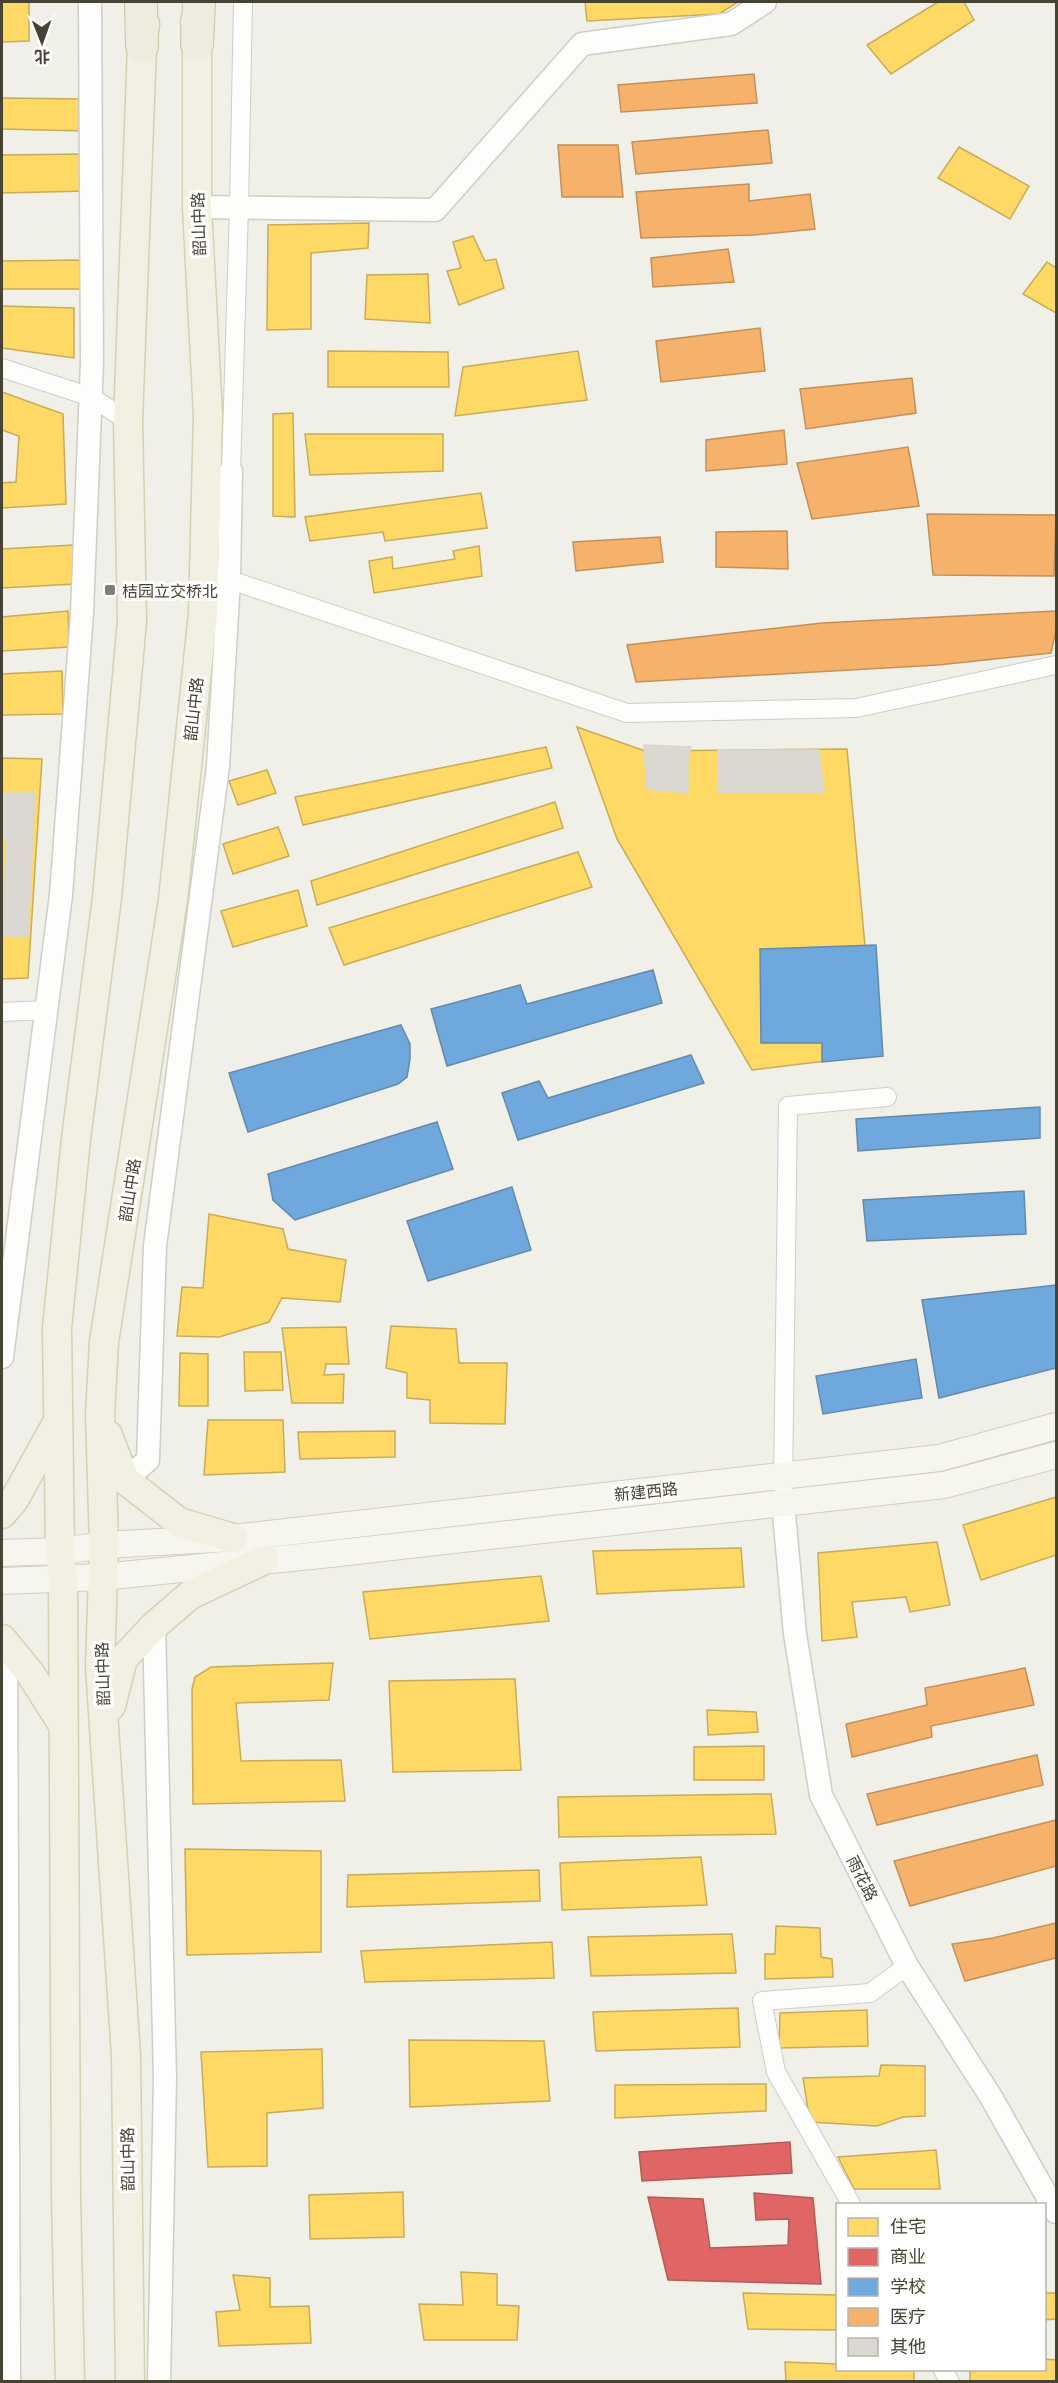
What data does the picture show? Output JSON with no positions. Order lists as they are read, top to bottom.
{
  "streets": {
    "main road": ["韶山中路", "新建西路"],
    "street": ["雨花路"]
  },
  "crossings": [
    ["韶山中路", "新建西路"],
    ["新建西路", "雨花路"]
  ],
  "places": {
    "transit": ["桔园立交桥北"]
  },
  "legend": [
    "住宅",
    "商业",
    "学校",
    "医疗",
    "其他"
  ],
  "north": "bottom"
}
